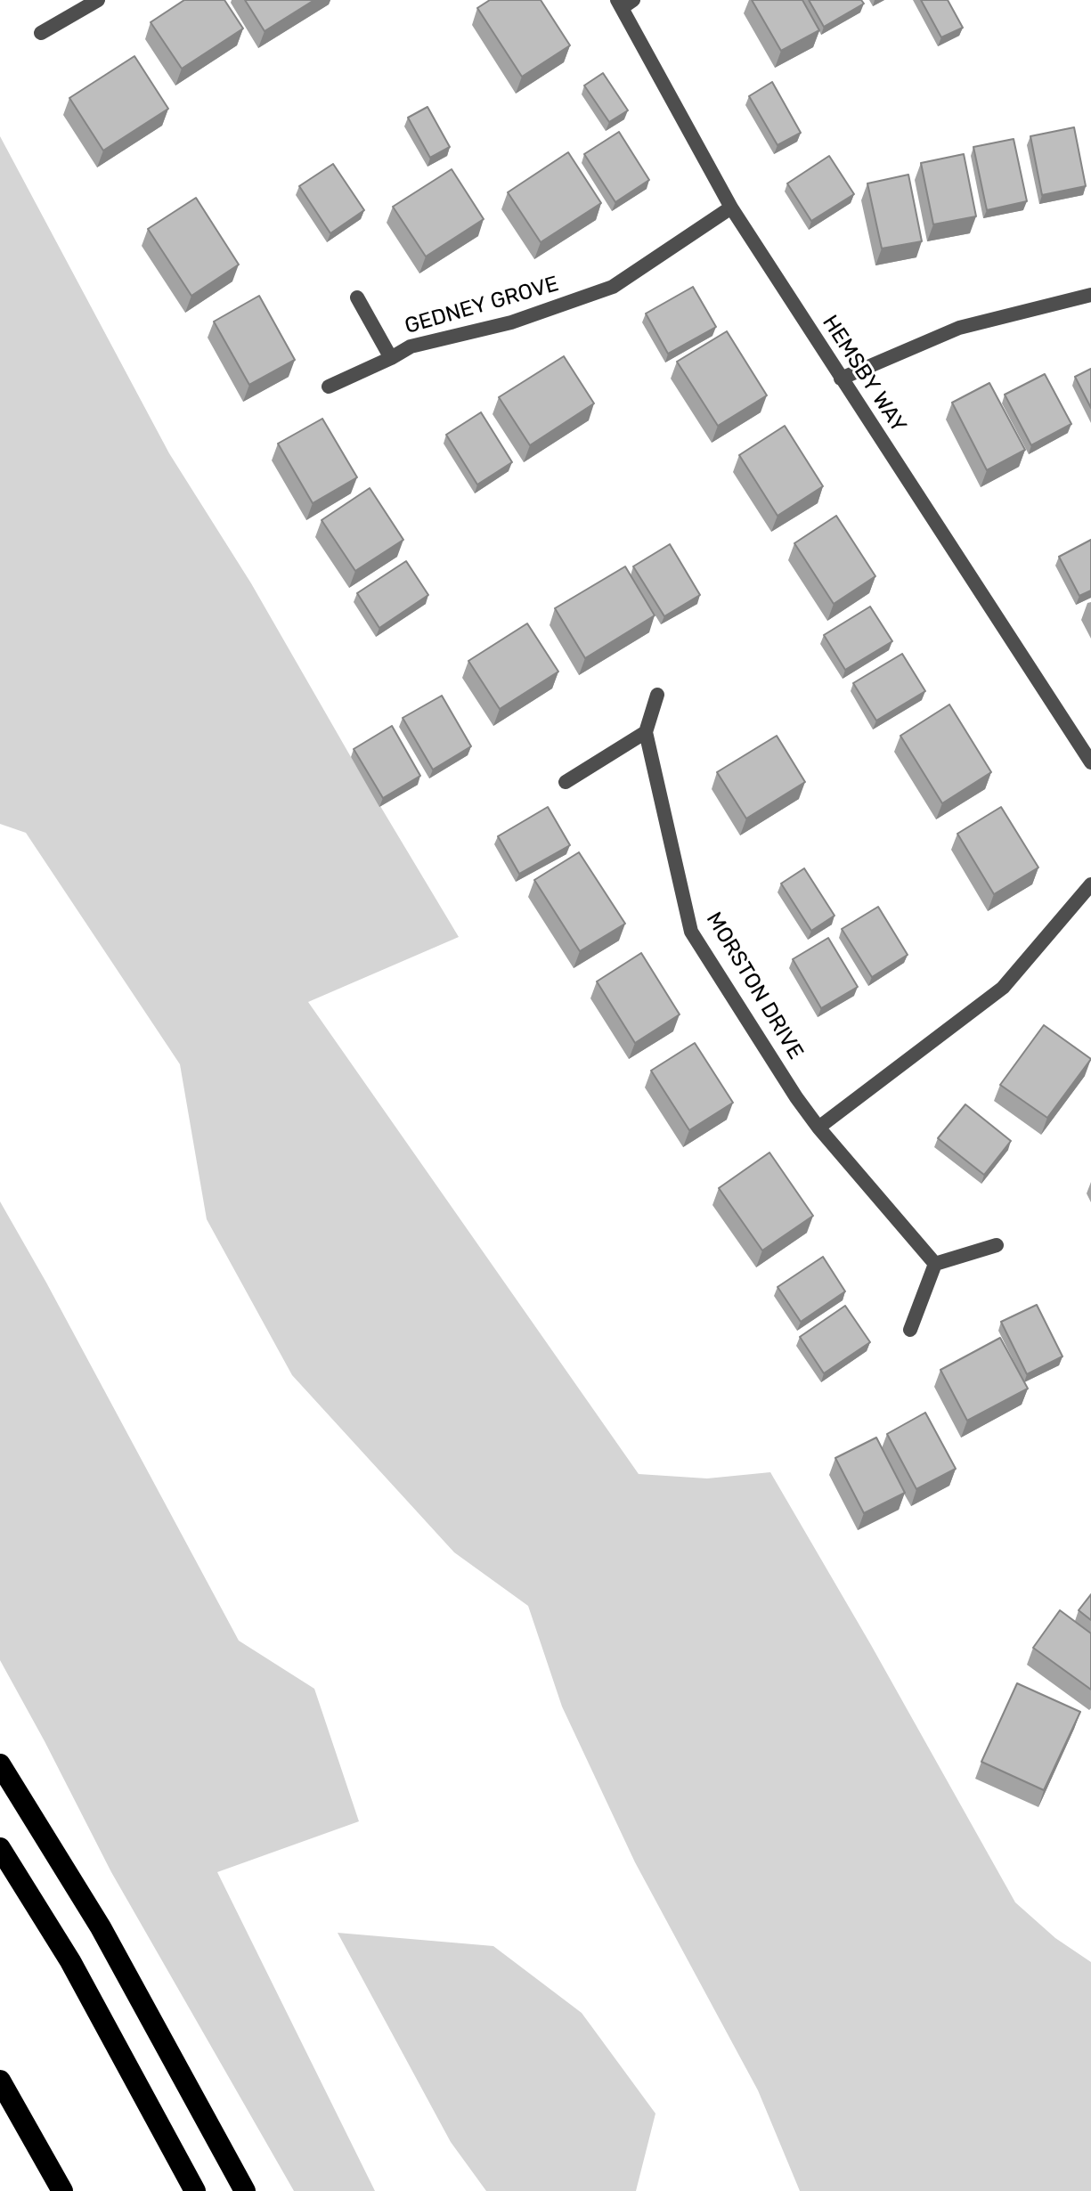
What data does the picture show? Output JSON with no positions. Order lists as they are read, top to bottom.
{
  "streets": {
    "street": ["GEDNEY GROVE", "HEMSBY WAY", "MORSTON DRIVE"]
  },
  "crossings": [
    ["GEDNEY GROVE", "HEMSBY WAY"]
  ]
}
